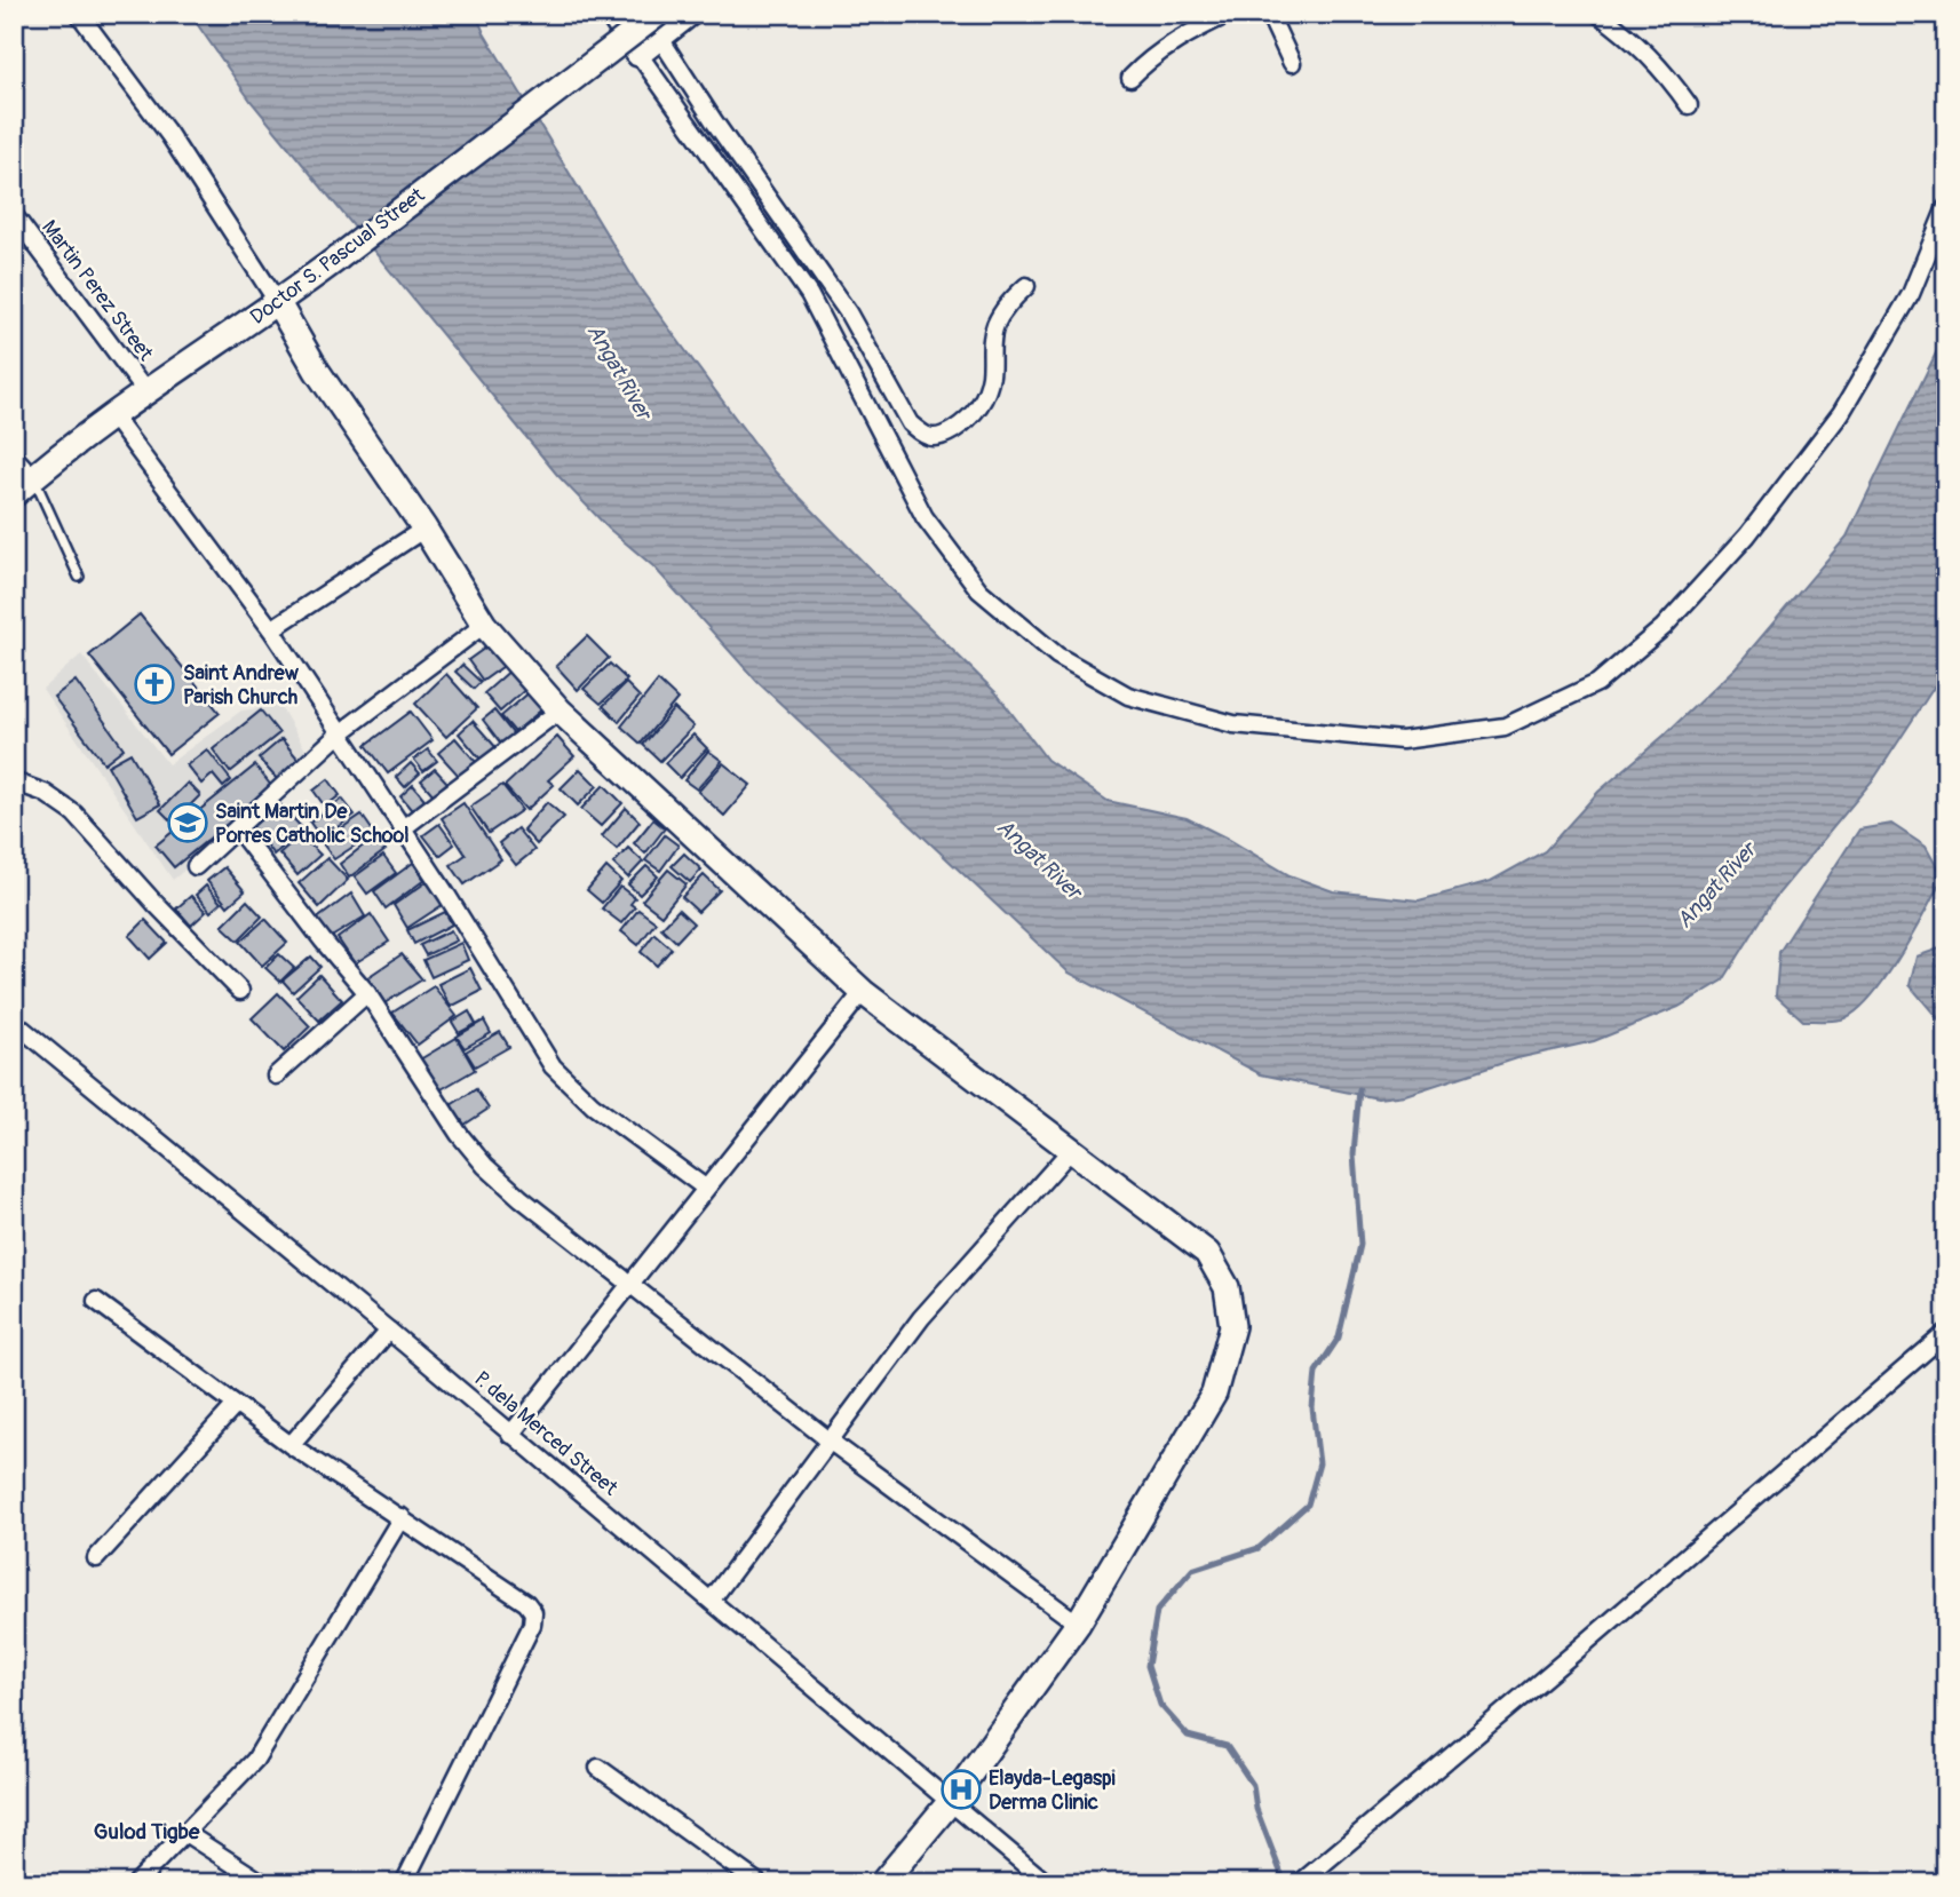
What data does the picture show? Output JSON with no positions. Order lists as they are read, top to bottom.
{
  "streets": {
    "street": ["Doctor S. Pascual Street", "Martin Perez Street", "P. dela Merced Street"]
  },
  "crossings": [
    ["Doctor S. Pascual Street", "Martin Perez Street"]
  ],
  "districts": ["Gulod Tigbe"],
  "water": ["Angat River"],
  "places": {
    "church": ["Saint Andrew Parish Church"],
    "school or university": ["Saint Martin De Porres Catholic School"],
    "hospital": ["Elayda-Legaspi Derma Clinic"]
  }
}
